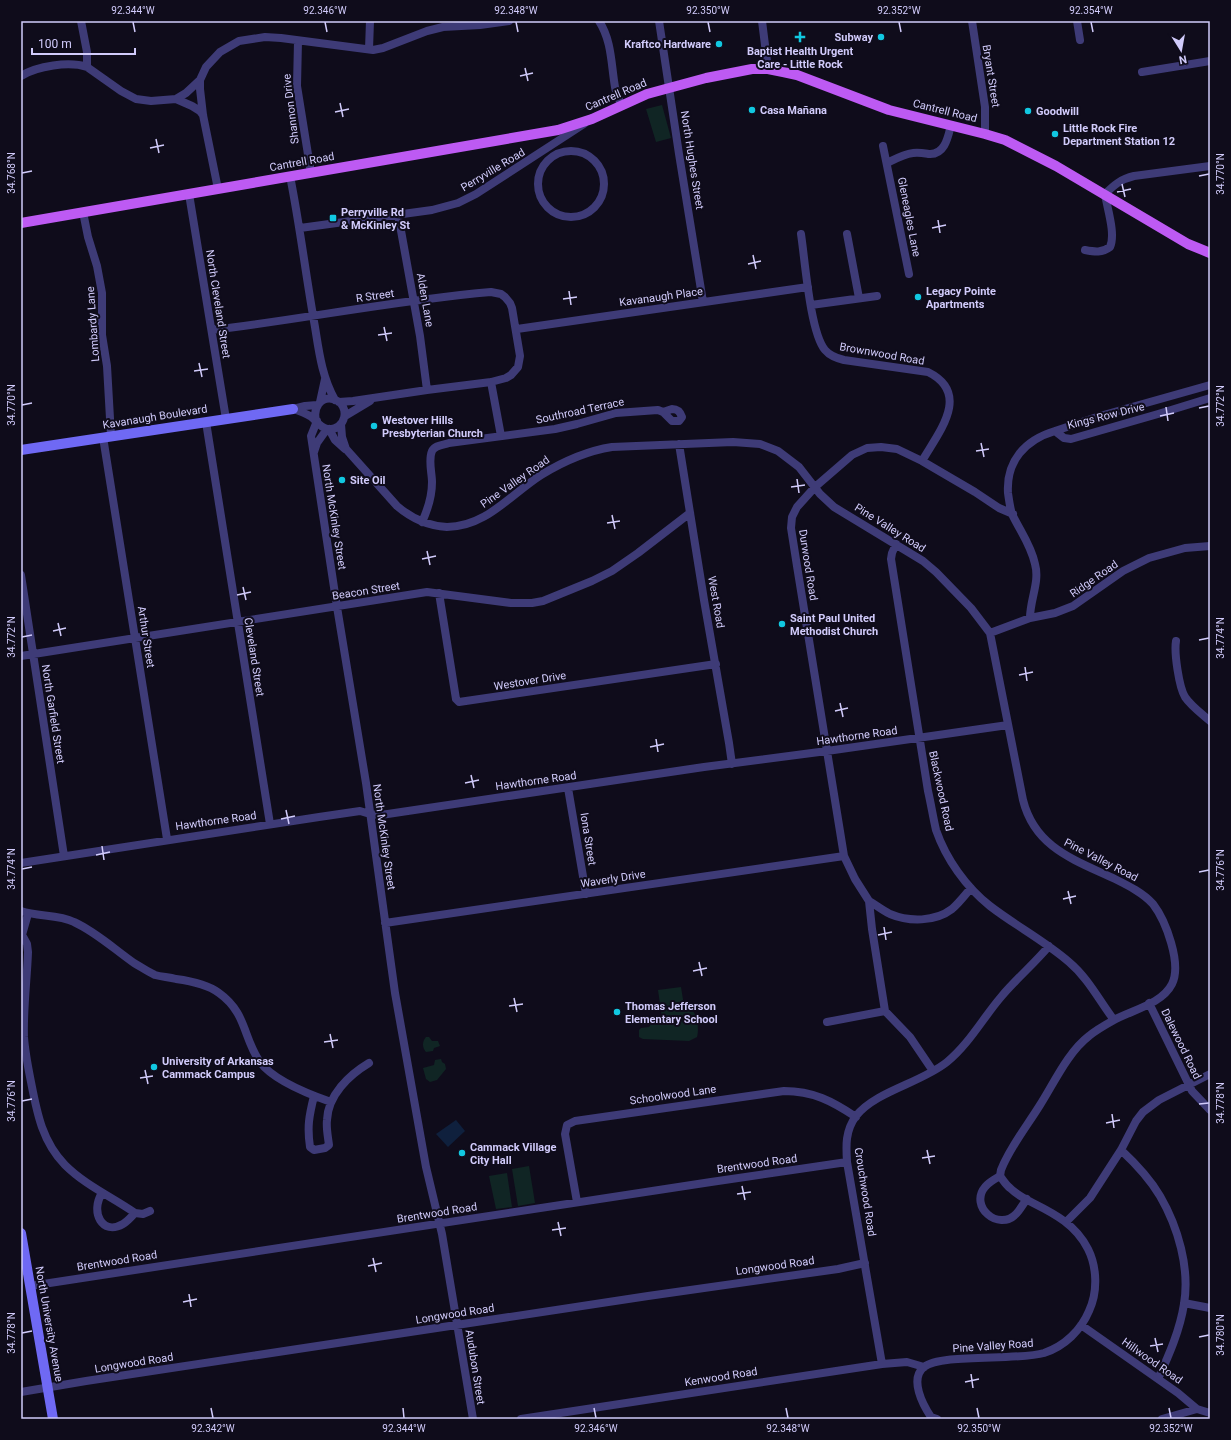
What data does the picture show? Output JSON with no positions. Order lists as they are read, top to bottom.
{
  "streets": {
    "main road": ["Cantrell Road"],
    "street": [
      "Bryant Street",
      "Shannon Drive",
      "North Hughes Street",
      "Perryville Road",
      "Gleneagles Lane",
      "R Street",
      "Kavanaugh Place",
      "Alden Lane",
      "North Cleveland Street",
      "Lombardy Lane",
      "Brownwood Road",
      "Southroad Terrace",
      "Kings Row Drive",
      "Kavanaugh Boulevard",
      "Pine Valley Road",
      "North McKinley Street",
      "Durwood Road",
      "Ridge Road",
      "Beacon Street",
      "West Road",
      "Arthur Street",
      "Cleveland Street",
      "Westover Drive",
      "North Garfield Street",
      "Hawthorne Road",
      "Blackwood Road",
      "Iona Street",
      "Waverly Drive",
      "Dalewood Road",
      "Schoolwood Lane",
      "Brentwood Road",
      "Crouchwood Road",
      "Longwood Road",
      "North University Avenue",
      "Hillwood Road",
      "Audubon Street",
      "Kenwood Road"
    ]
  },
  "crossings": [
    ["Bryant Street", "Cantrell Road"],
    ["Cantrell Road", "Shannon Drive"],
    ["Cantrell Road", "North Hughes Street"],
    ["Cantrell Road", "Perryville Road"],
    ["Cantrell Road", "North Cleveland Street"],
    ["Cantrell Road", "Lombardy Lane"],
    ["North Hughes Street", "Kavanaugh Place"],
    ["Perryville Road", "Alden Lane"],
    ["R Street", "Kavanaugh Place"],
    ["R Street", "Alden Lane"],
    ["R Street", "North Cleveland Street"],
    ["Kavanaugh Place", "Brownwood Road"],
    ["North Cleveland Street", "Kavanaugh Boulevard"],
    ["Lombardy Lane", "Kavanaugh Boulevard"],
    ["Lombardy Lane", "Arthur Street"],
    ["Brownwood Road", "Durwood Road"],
    ["Southroad Terrace", "Pine Valley Road"],
    ["Kings Row Drive", "Durwood Road"],
    ["Kings Row Drive", "Ridge Road"],
    ["Kavanaugh Boulevard", "Arthur Street"],
    ["Kavanaugh Boulevard", "Cleveland Street"],
    ["Pine Valley Road", "North McKinley Street"],
    ["Pine Valley Road", "Durwood Road"],
    ["Pine Valley Road", "Ridge Road"],
    ["Pine Valley Road", "West Road"],
    ["Pine Valley Road", "Hawthorne Road"],
    ["Pine Valley Road", "Blackwood Road"],
    ["Pine Valley Road", "Dalewood Road"],
    ["Pine Valley Road", "Hillwood Road"],
    ["Pine Valley Road", "Kenwood Road"],
    ["North McKinley Street", "Beacon Street"],
    ["North McKinley Street", "Hawthorne Road"],
    ["North McKinley Street", "Waverly Drive"],
    ["North McKinley Street", "Brentwood Road"],
    ["North McKinley Street", "Audubon Street"],
    ["Durwood Road", "Hawthorne Road"],
    ["Durwood Road", "Waverly Drive"],
    ["Beacon Street", "West Road"],
    ["Beacon Street", "Arthur Street"],
    ["Beacon Street", "Cleveland Street"],
    ["Beacon Street", "Westover Drive"],
    ["Beacon Street", "North Garfield Street"],
    ["West Road", "Westover Drive"],
    ["West Road", "Hawthorne Road"],
    ["Arthur Street", "Hawthorne Road"],
    ["Cleveland Street", "Hawthorne Road"],
    ["North Garfield Street", "Hawthorne Road"],
    ["Hawthorne Road", "Blackwood Road"],
    ["Hawthorne Road", "Iona Street"],
    ["Blackwood Road", "Crouchwood Road"],
    ["Iona Street", "Waverly Drive"],
    ["Schoolwood Lane", "Brentwood Road"],
    ["Schoolwood Lane", "Crouchwood Road"],
    ["Brentwood Road", "Crouchwood Road"],
    ["Brentwood Road", "North University Avenue"],
    ["Brentwood Road", "Audubon Street"],
    ["Crouchwood Road", "Longwood Road"],
    ["Crouchwood Road", "Kenwood Road"],
    ["Longwood Road", "North University Avenue"],
    ["Longwood Road", "Audubon Street"]
  ],
  "places": {
    "health": ["Baptist Health Urgent Care - Little Rock"],
    "other": [
      "Subway",
      "Kraftco Hardware",
      "Casa Mañana",
      "Goodwill",
      "Little Rock Fire Department Station 12",
      "Legacy Pointe Apartments",
      "Westover Hills Presbyterian Church",
      "Site Oil",
      "Saint Paul United Methodist Church",
      "Thomas Jefferson Elementary School",
      "University of Arkansas Cammack Campus",
      "Cammack Village City Hall"
    ],
    "transit": ["Perryville Rd & McKinley St"]
  },
  "scale_bar": "100 m",
  "north": "bottom",
  "coordinates": [
    "92.344°W",
    "92.346°W",
    "92.348°W",
    "92.350°W",
    "92.352°W",
    "92.354°W",
    "34.768°N",
    "34.770°N",
    "34.772°N",
    "34.774°N",
    "34.776°N",
    "34.778°N",
    "34.780°N",
    "92.342°W"
  ]
}
